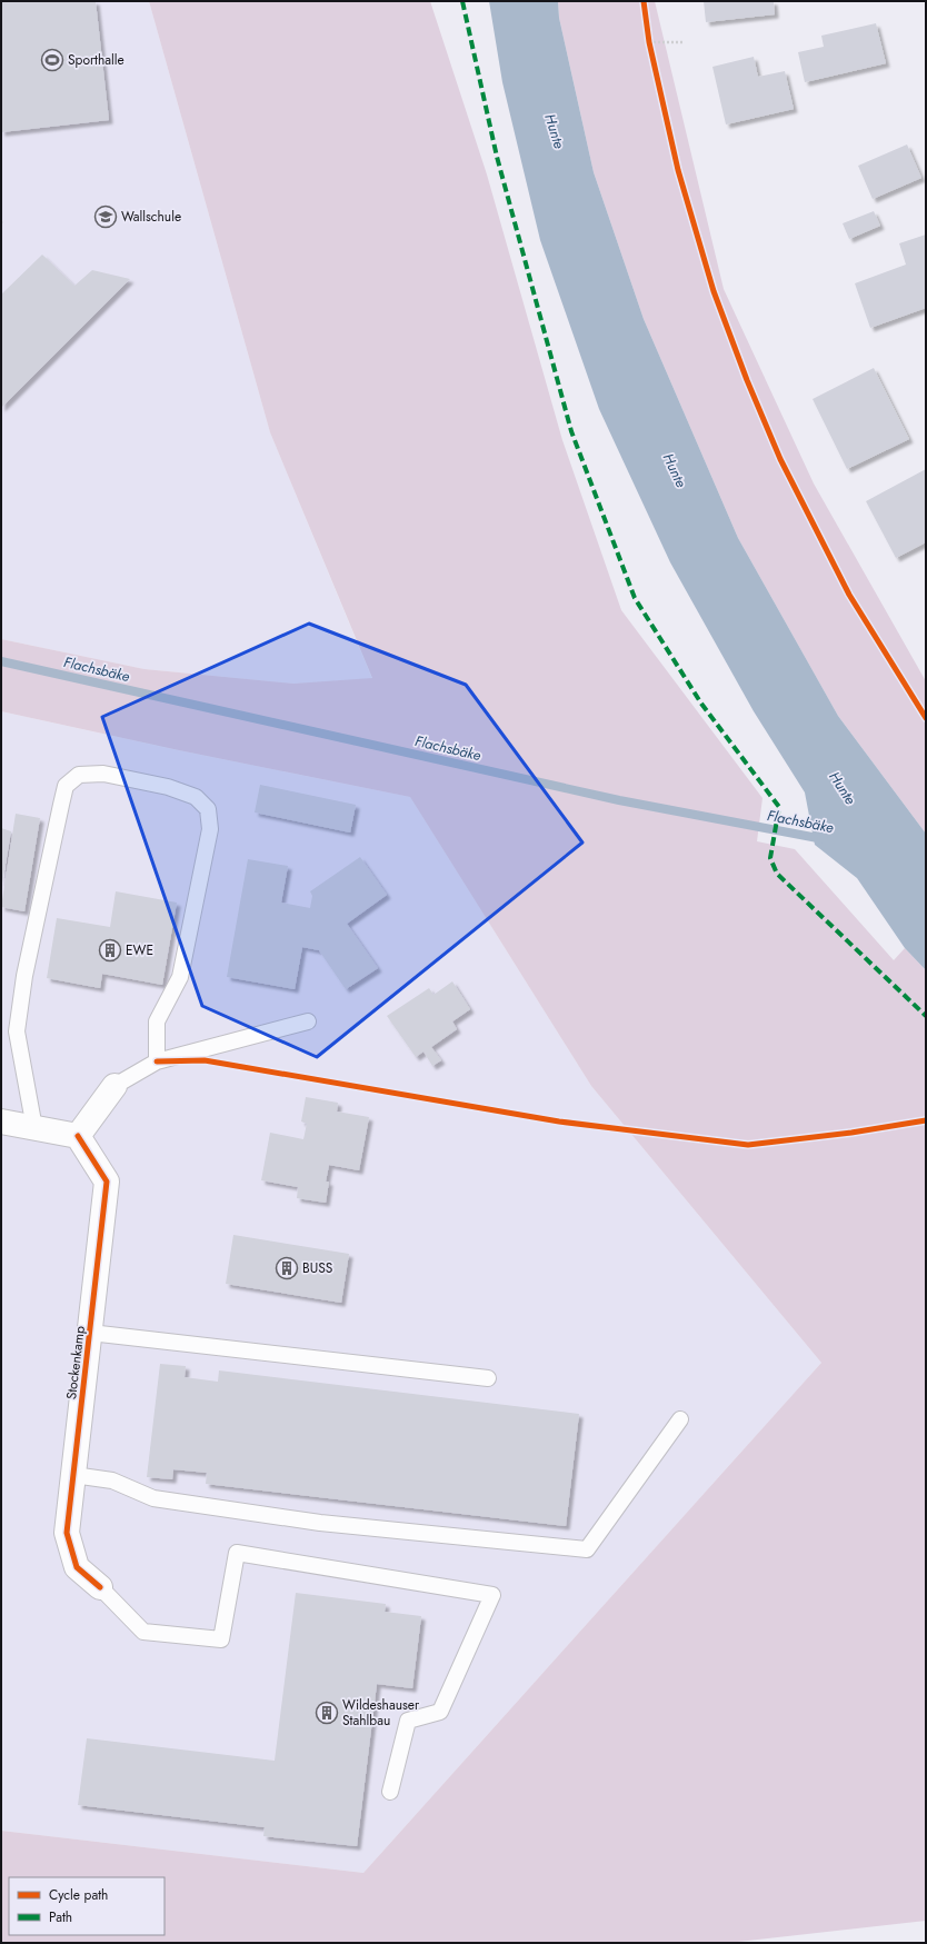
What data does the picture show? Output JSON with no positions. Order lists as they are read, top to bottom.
{
  "streets": {
    "street": ["Stockenkamp"]
  },
  "water": ["Hunte", "Flachsbäke"],
  "places": {
    "sports": ["Sporthalle"],
    "school or university": ["Wallschule"],
    "building": ["EWE", "BUSS", "Wildeshauser Stahlbau"]
  },
  "legend": ["Cycle path", "Path"]
}
